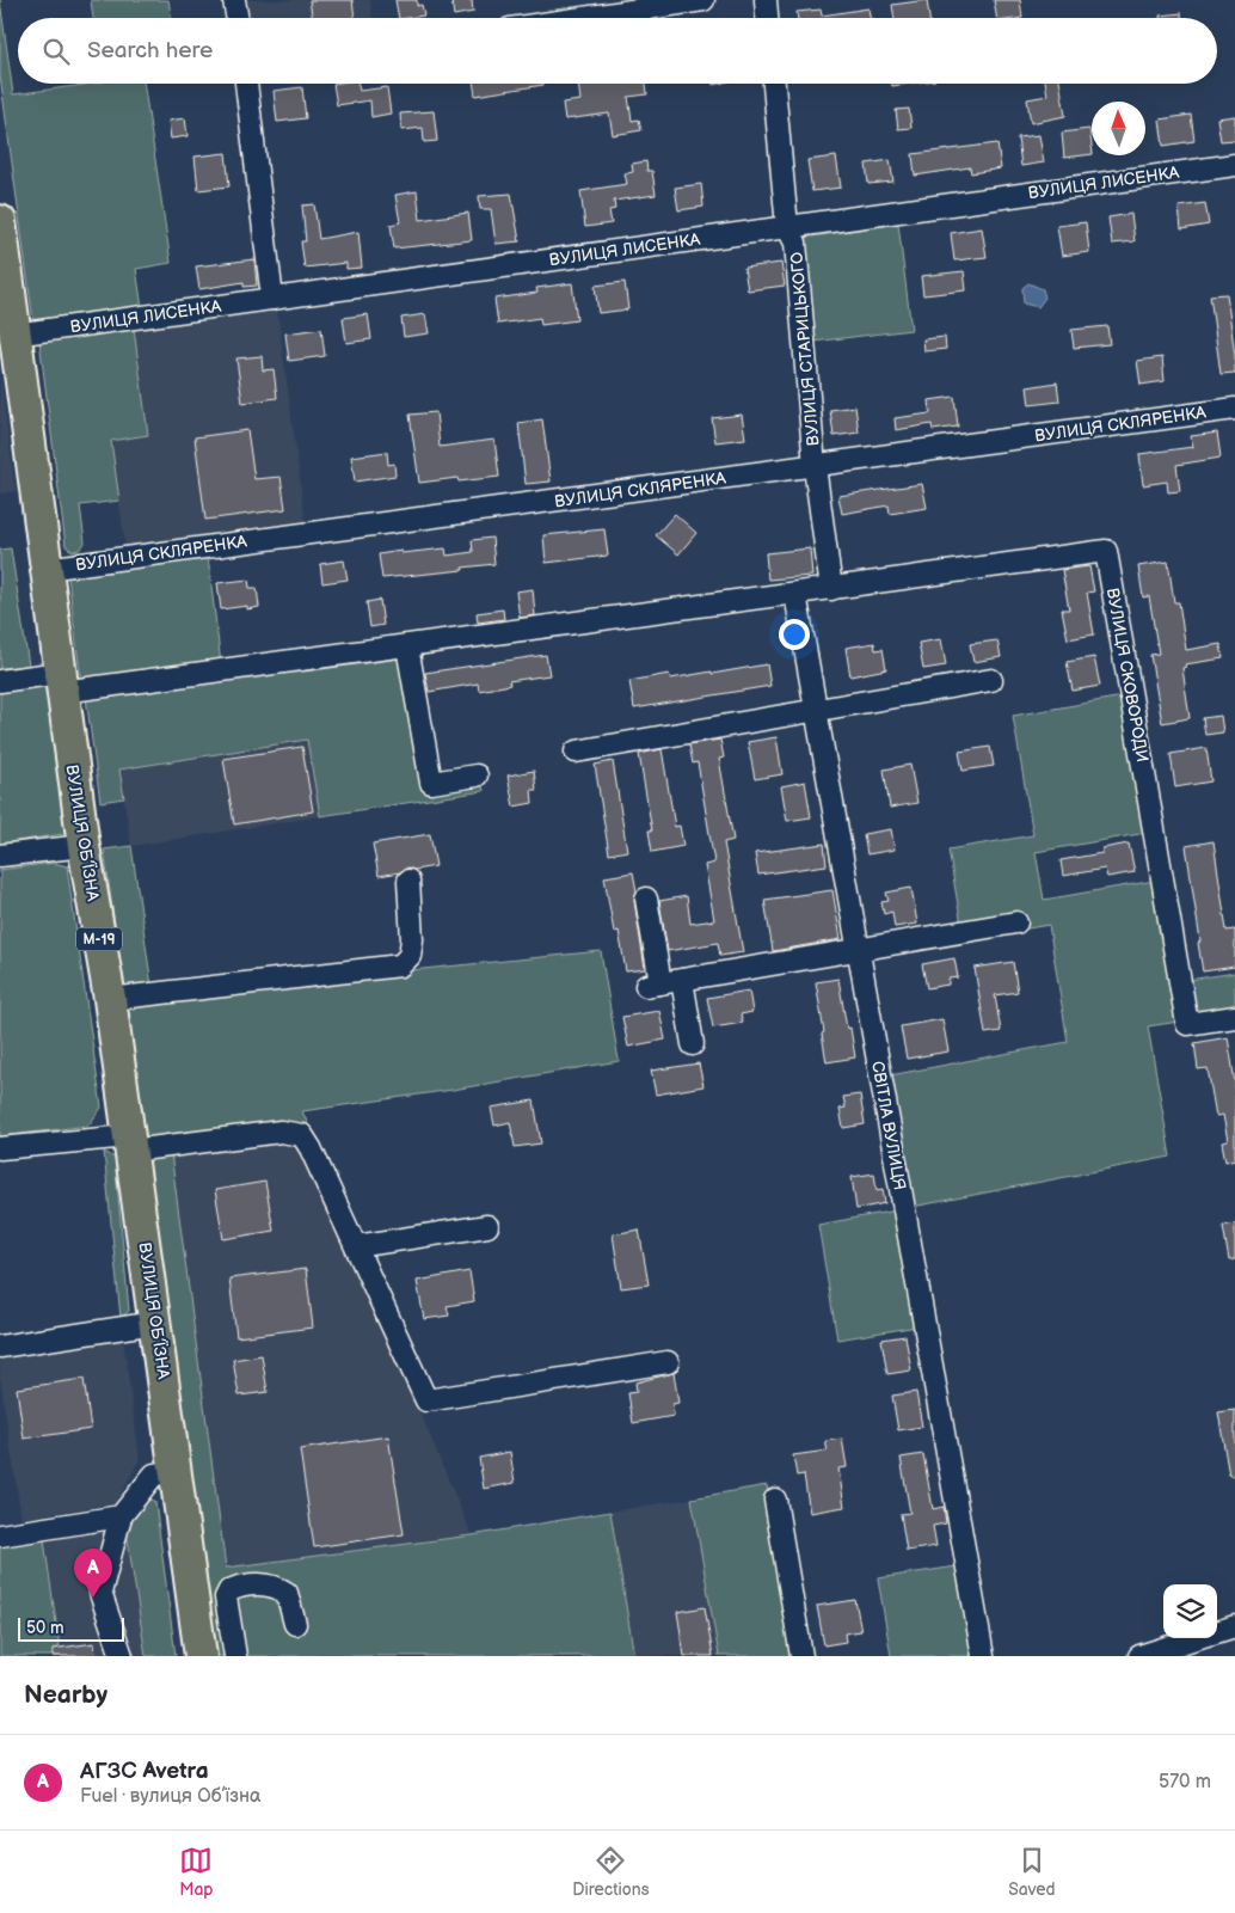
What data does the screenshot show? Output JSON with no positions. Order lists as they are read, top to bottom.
{
  "streets": {
    "highway": ["ВУЛИЦЯ ОБ’ЇЗНА", "М-19"],
    "street": [
      "ВУЛИЦЯ ЛИСЕНКА",
      "ВУЛИЦЯ СТАРИЦЬКОГО",
      "ВУЛИЦЯ СКЛЯРЕНКА",
      "ВУЛИЦЯ СКОВОРОДИ",
      "СВІТЛА ВУЛИЦЯ"
    ]
  },
  "crossings": [
    ["ВУЛИЦЯ ЛИСЕНКА", "ВУЛИЦЯ СТАРИЦЬКОГО"],
    ["ВУЛИЦЯ ЛИСЕНКА", "ВУЛИЦЯ ОБ’ЇЗНА"],
    ["ВУЛИЦЯ СТАРИЦЬКОГО", "ВУЛИЦЯ СКЛЯРЕНКА"],
    ["ВУЛИЦЯ СТАРИЦЬКОГО", "ВУЛИЦЯ СКОВОРОДИ"],
    ["ВУЛИЦЯ СКЛЯРЕНКА", "ВУЛИЦЯ ОБ’ЇЗНА"]
  ],
  "scale_bar": "50 m",
  "north": "top",
  "page": {
    "search": "Search here",
    "pins": "A",
    "scale": "50 m",
    "heading": "Nearby",
    "list": [
      {
        "mark": "A",
        "name": "АГЗС Avetra",
        "note": "Fuel · вулиця Об’їзна",
        "value": "570 m"
      }
    ],
    "nav": ["Map", "Directions", "Saved"]
  }
}
